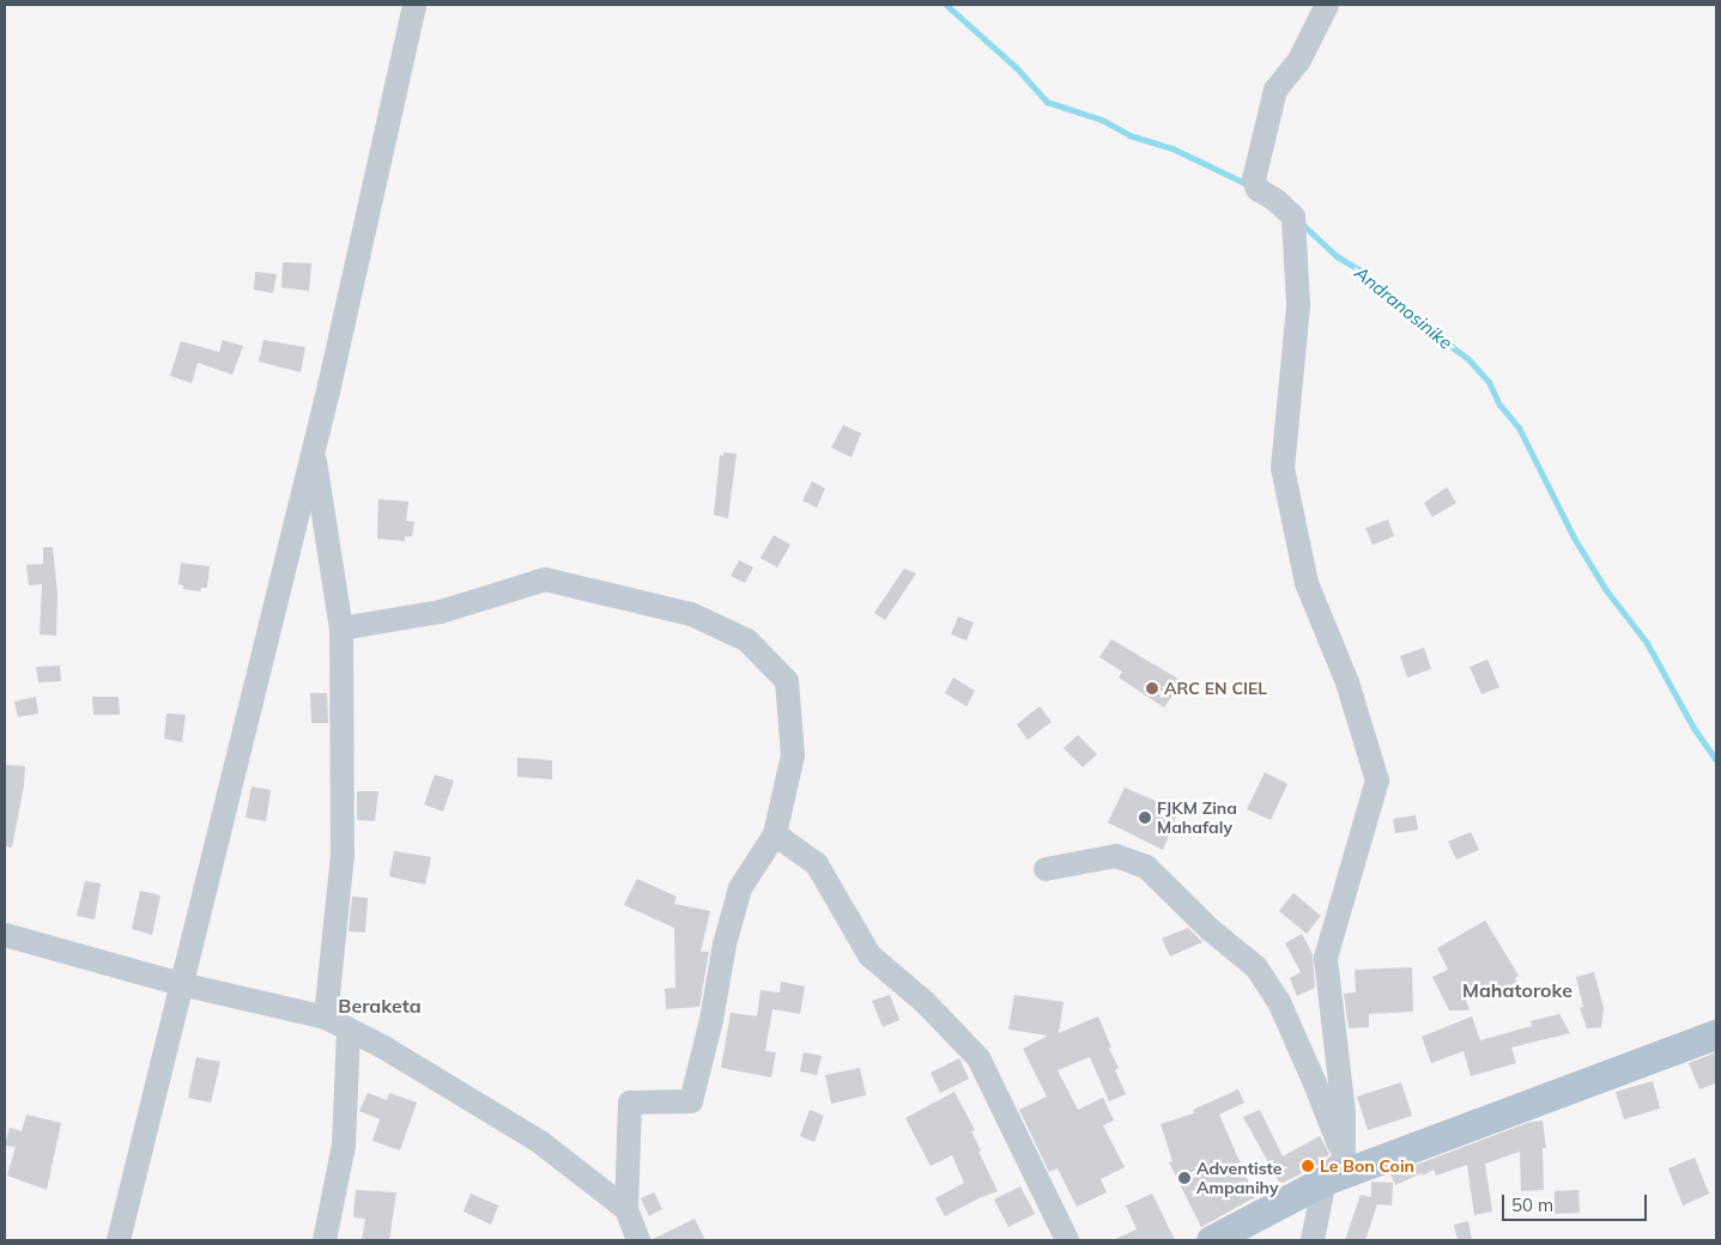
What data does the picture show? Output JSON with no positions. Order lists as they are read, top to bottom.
{
  "districts": ["Mahatoroke", "Beraketa"],
  "water": ["Andranosinike"],
  "places": [
    "ARC EN CIEL",
    "FJKM Zina Mahafaly",
    "Le Bon Coin",
    "Adventiste Ampanihy"
  ],
  "scale_bar": "50 m"
}
